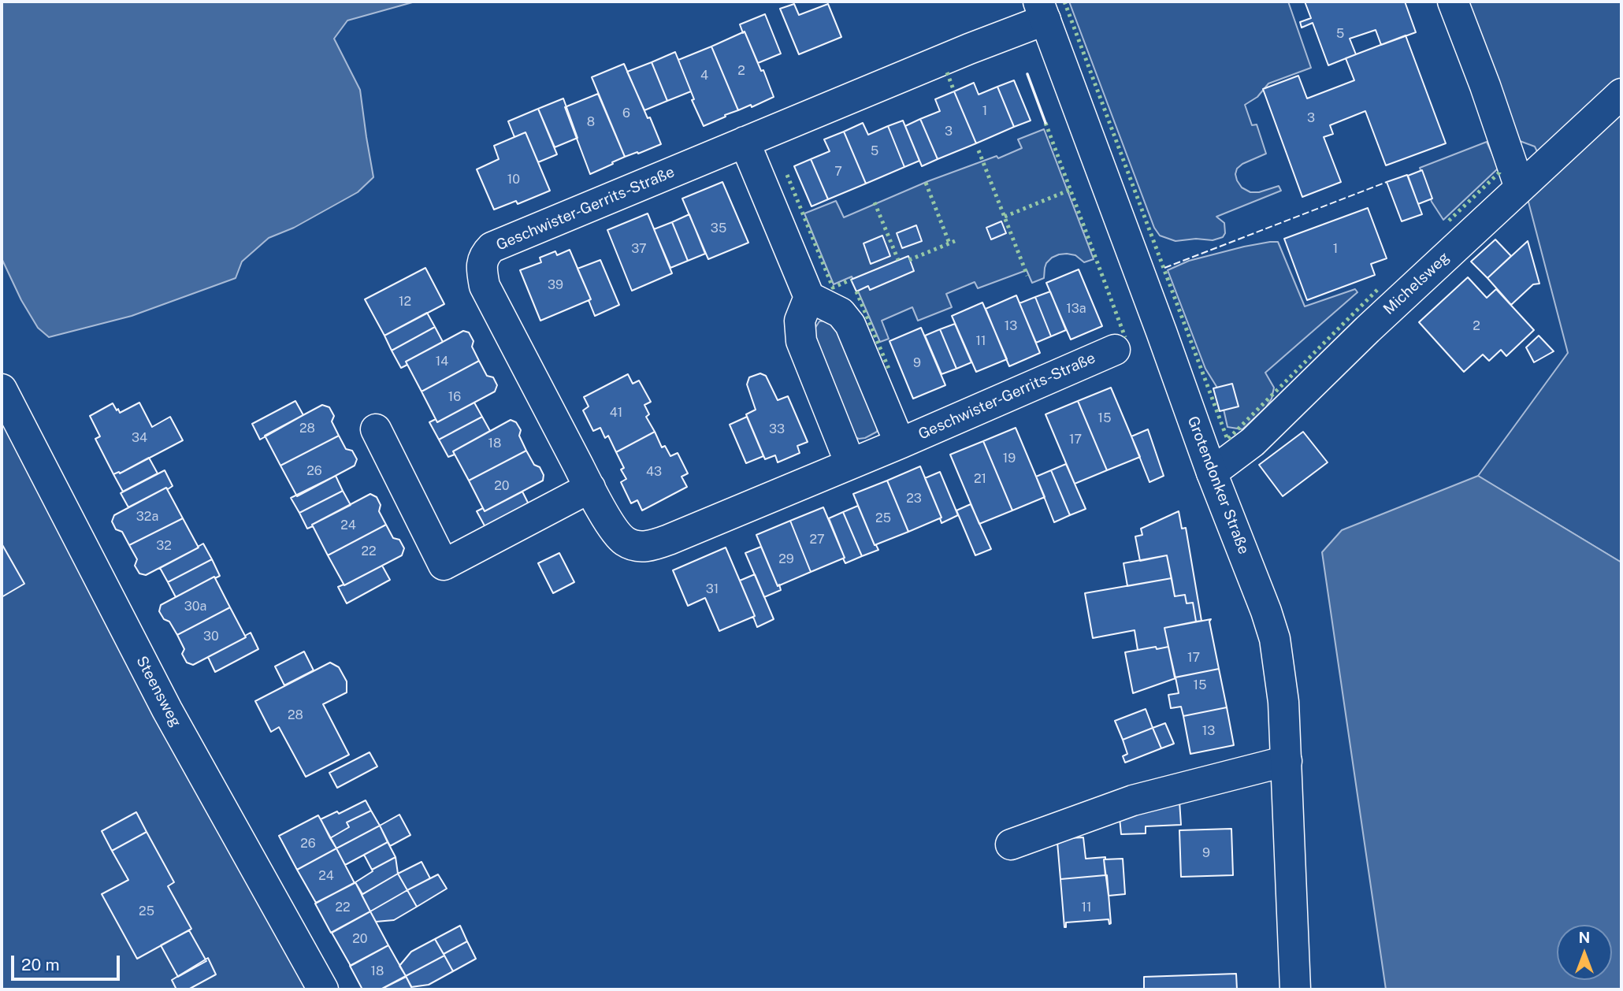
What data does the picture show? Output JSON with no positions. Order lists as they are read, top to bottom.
{
  "streets": {
    "street": [
      "Geschwister-Gerrits-Straße",
      "Michelsweg",
      "Grotendonker Straße",
      "Steensweg"
    ]
  },
  "crossings": [
    ["Geschwister-Gerrits-Straße", "Grotendonker Straße"],
    ["Michelsweg", "Grotendonker Straße"]
  ],
  "house_numbers": [
    "5",
    "2",
    "4",
    "1",
    "6",
    "3",
    "8",
    "3",
    "5",
    "7",
    "10",
    "35",
    "37",
    "1",
    "39",
    "12",
    "13a",
    "13",
    "2",
    "11",
    "14",
    "9",
    "16",
    "41",
    "15",
    "28",
    "33",
    "34",
    "17",
    "18",
    "19",
    "26",
    "43",
    "21",
    "20",
    "23",
    "32a",
    "25",
    "24",
    "27",
    "32",
    "22",
    "29",
    "31",
    "30a",
    "30",
    "17",
    "15",
    "28",
    "13",
    "26",
    "9",
    "24",
    "22",
    "11",
    "25",
    "20",
    "18"
  ],
  "scale_bar": "20 m",
  "north": "top"
}
